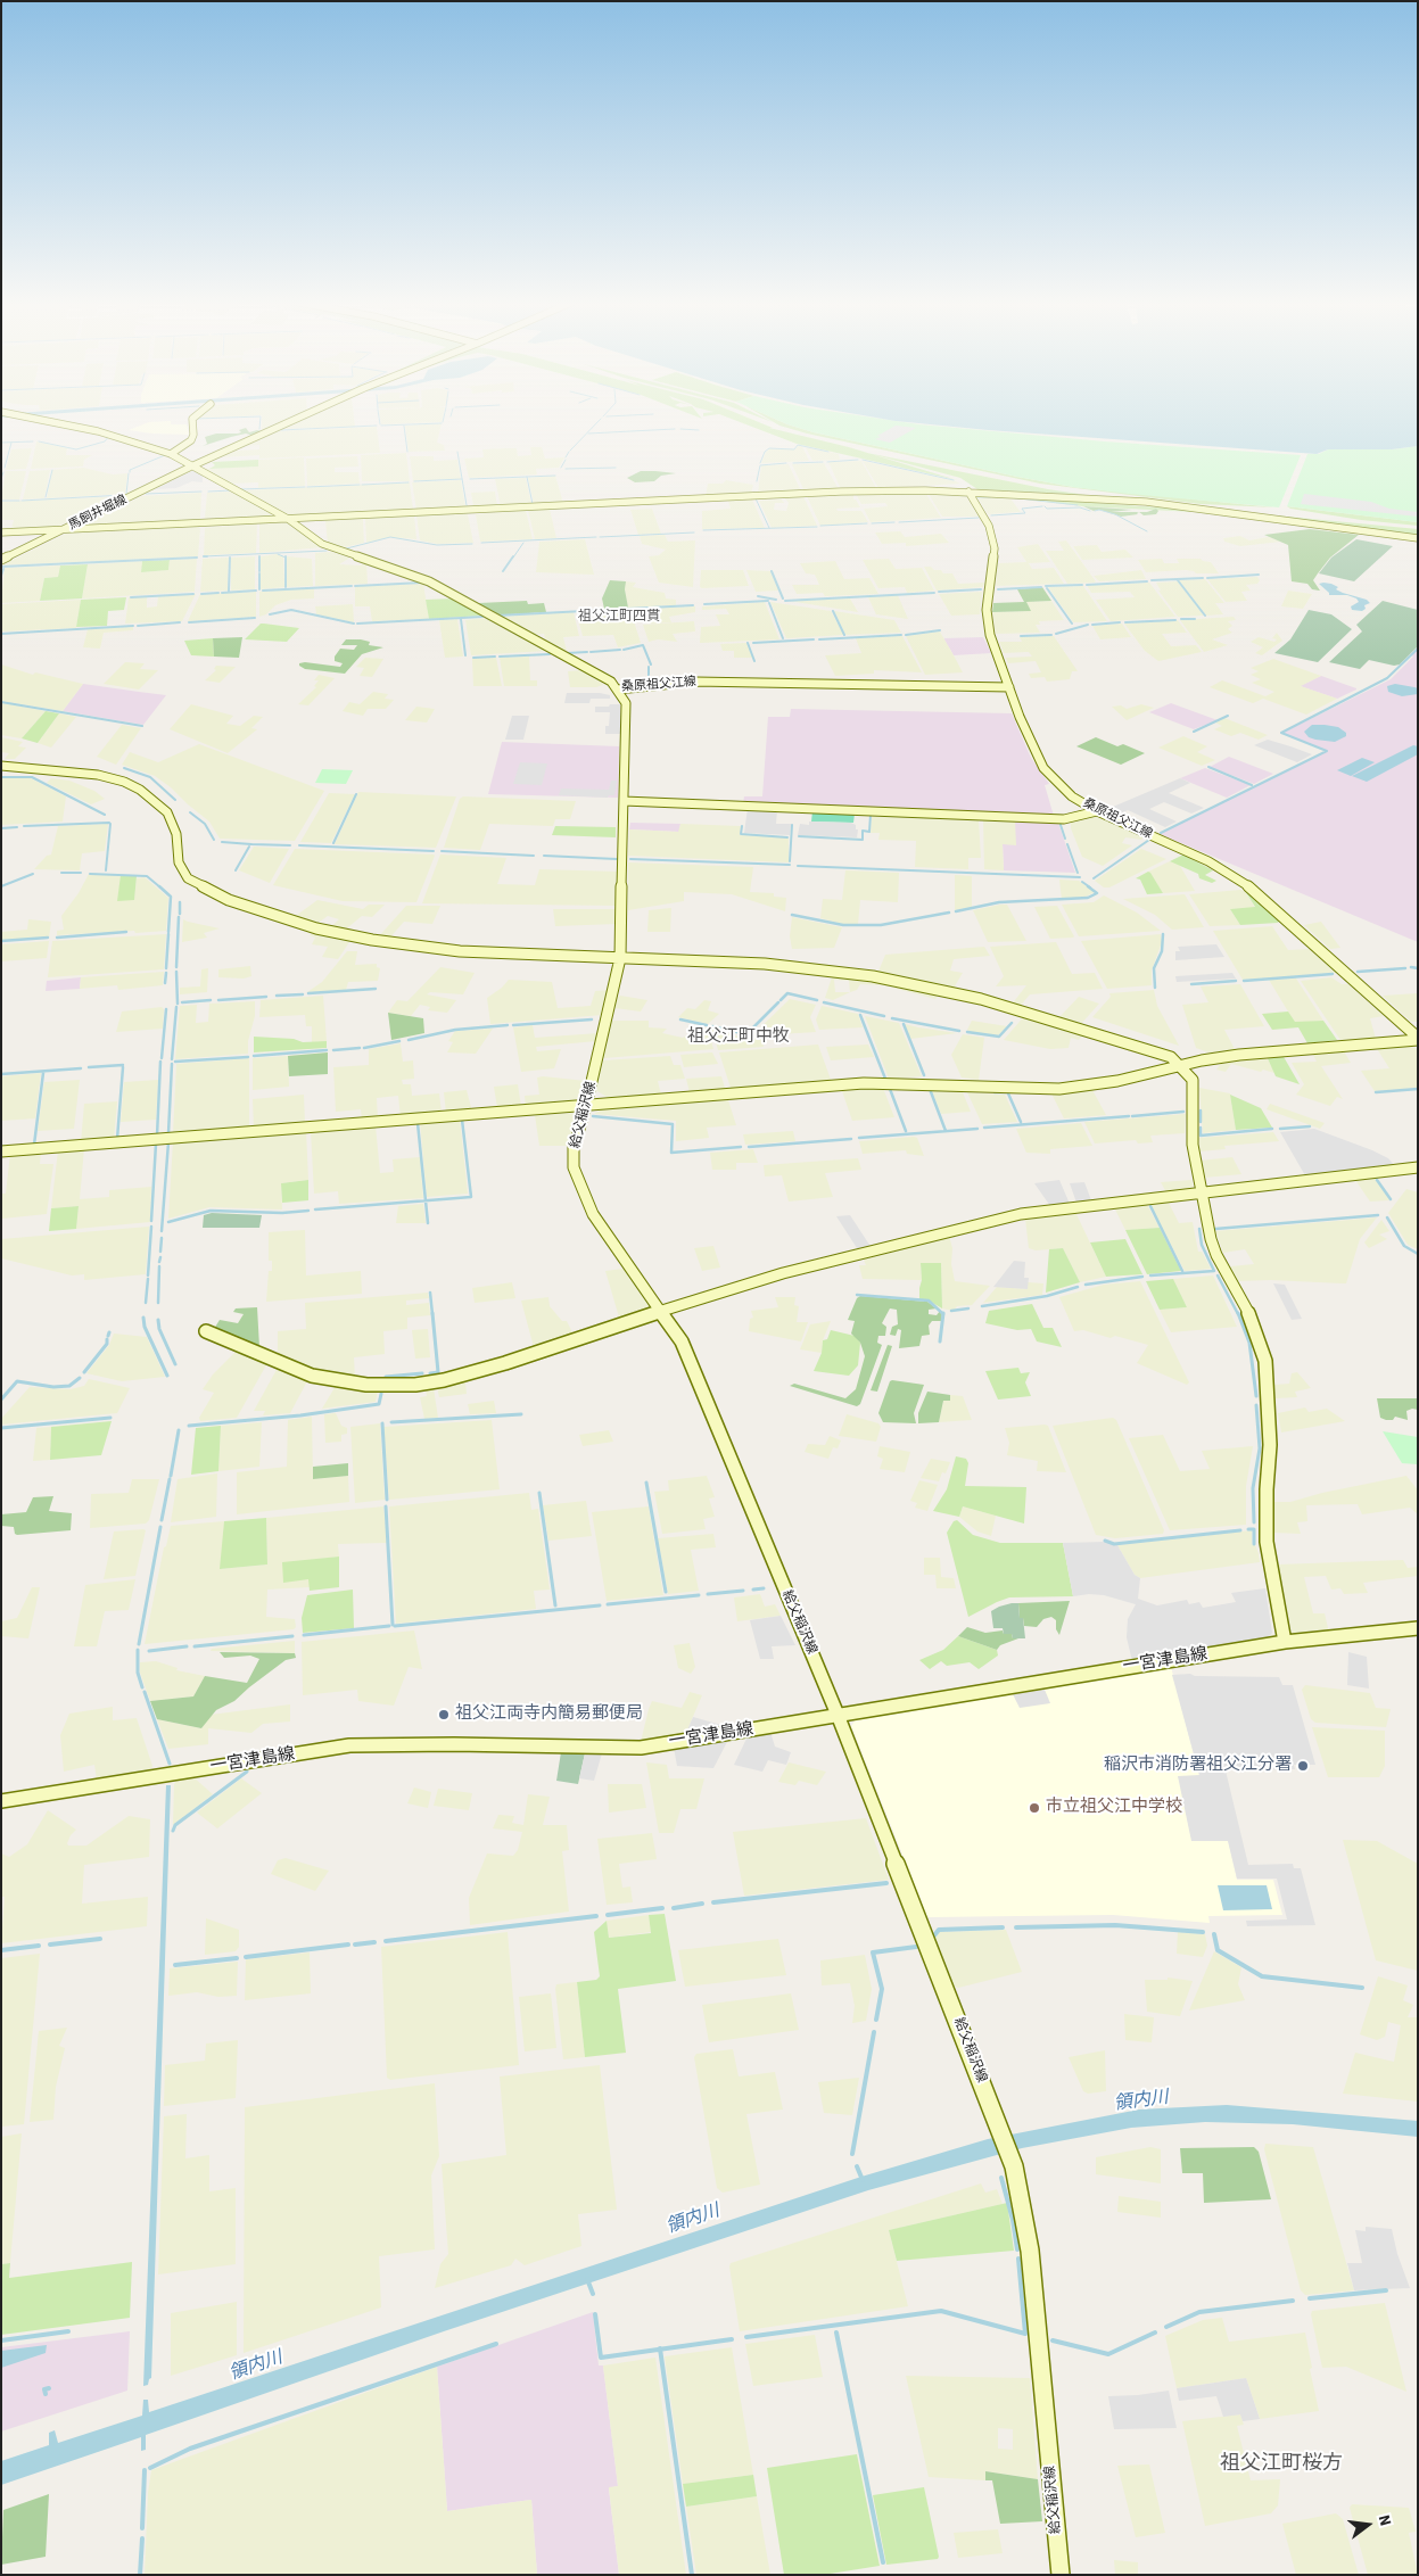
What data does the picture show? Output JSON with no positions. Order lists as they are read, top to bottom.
{
  "streets": {
    "street": [
      "馬飼井堀線",
      "桑原祖父江線",
      "給父稲沢線",
      "一宮津島線"
    ]
  },
  "crossings": [
    ["馬飼井堀線", "桑原祖父江線"],
    ["桑原祖父江線", "給父稲沢線"],
    ["給父稲沢線", "一宮津島線"]
  ],
  "districts": ["祖父江町四貫", "祖父江町中牧", "祖父江町桜方"],
  "water": ["領内川"],
  "places": ["祖父江両寺内簡易郵便局", "稲沢市消防署祖父江分署", "市立祖父江中学校"],
  "north": "right"
}
